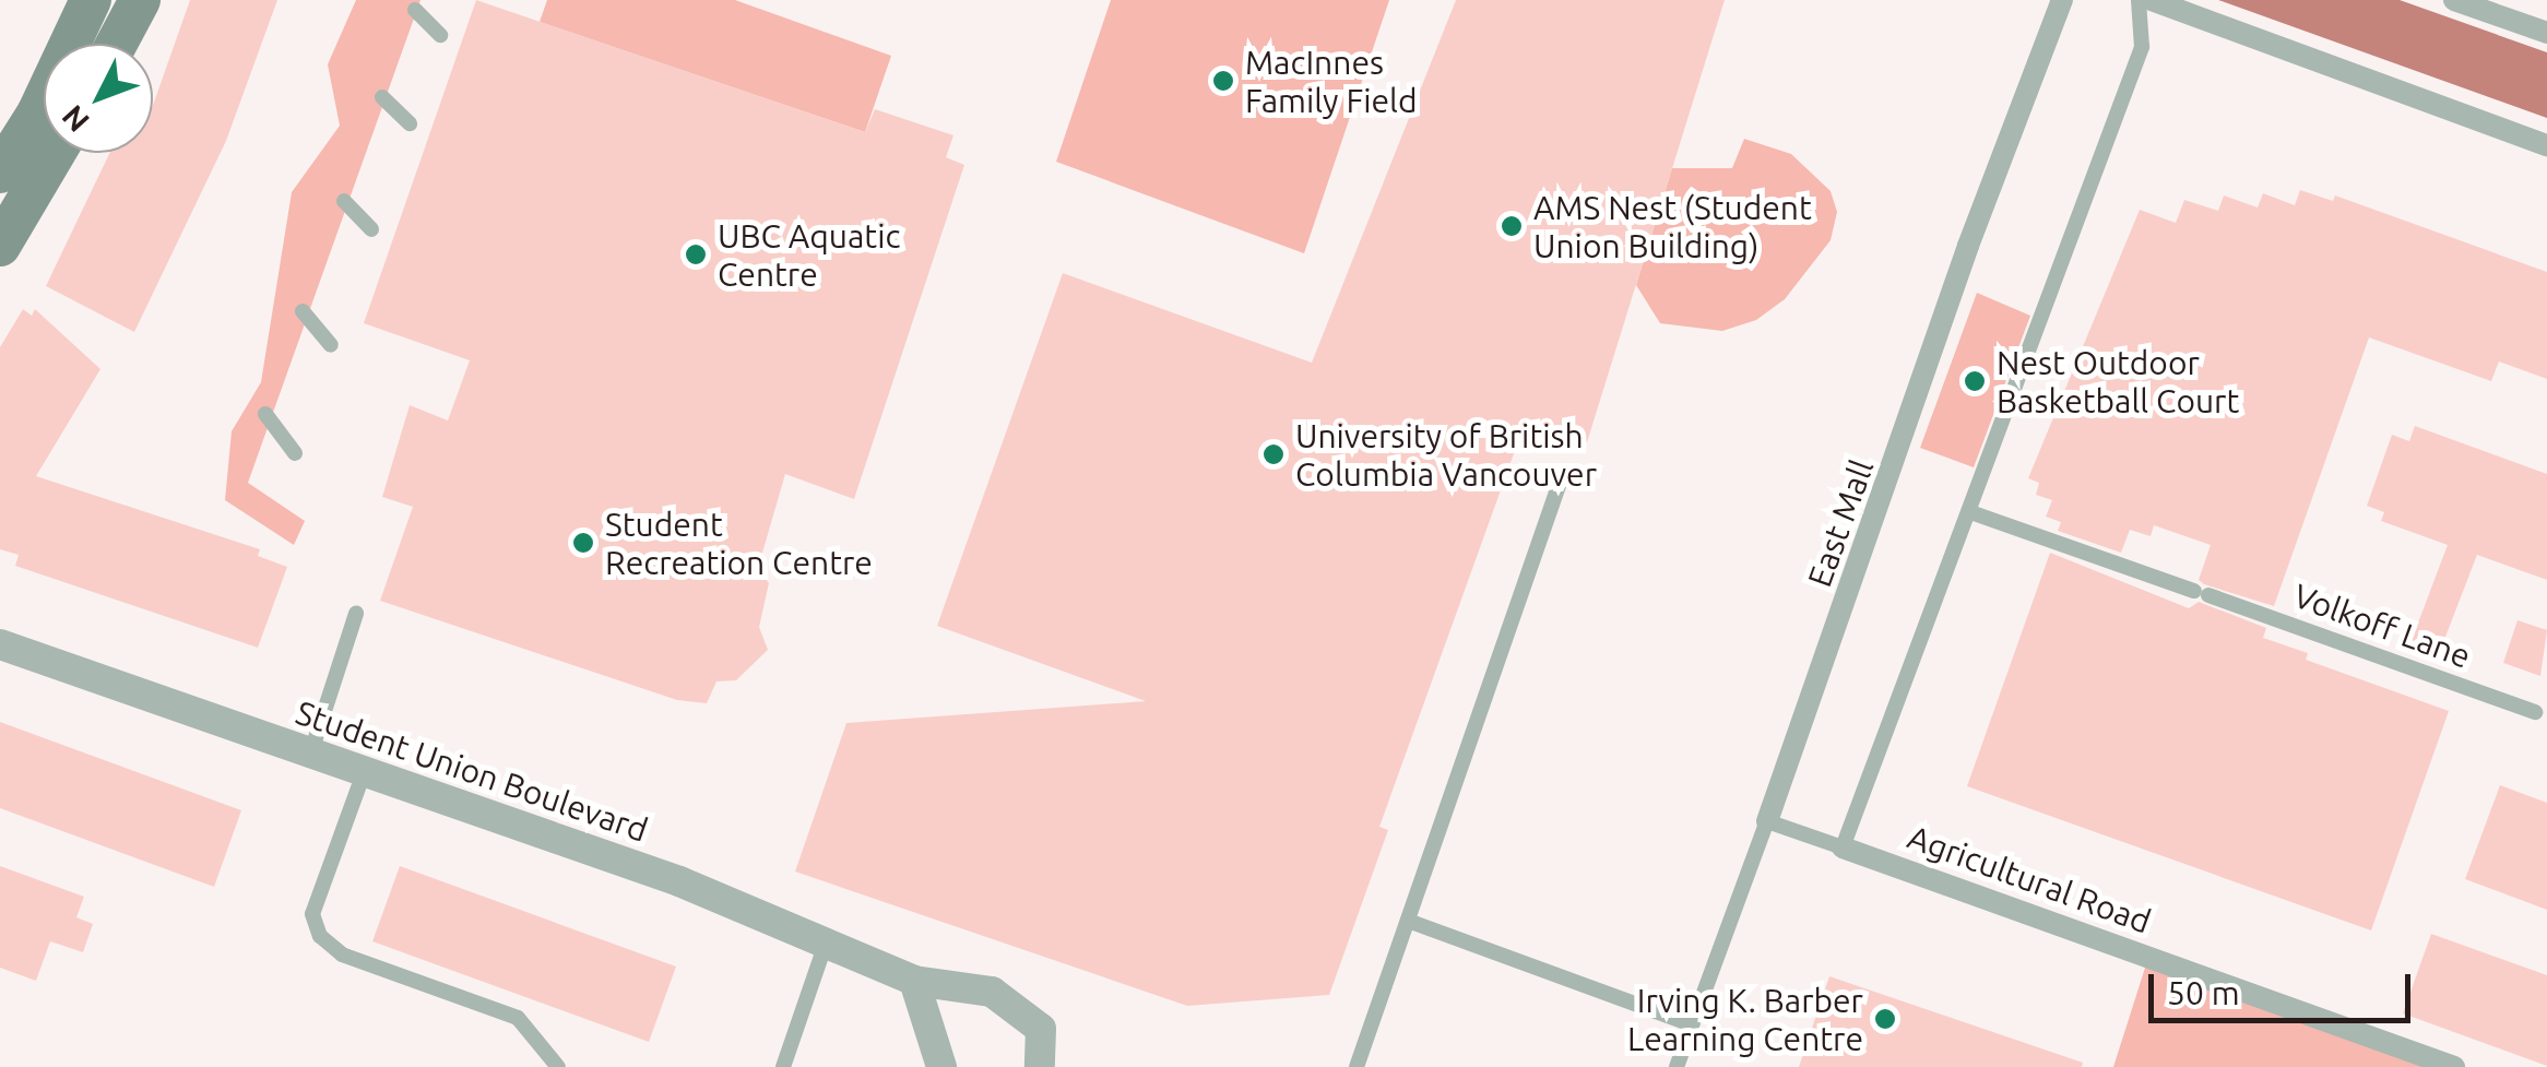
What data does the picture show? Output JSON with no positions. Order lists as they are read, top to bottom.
{
  "streets": {
    "street": ["East Mall", "Student Union Boulevard", "Agricultural Road"],
    "lane": ["Volkoff Lane"]
  },
  "crossings": [
    ["East Mall", "Agricultural Road"]
  ],
  "places": [
    "MacInnes Family Field",
    "AMS Nest (Student Union Building)",
    "UBC Aquatic Centre",
    "Nest Outdoor Basketball Court",
    "University of British Columbia Vancouver",
    "Student Recreation Centre",
    "Irving K. Barber Learning Centre"
  ],
  "scale_bar": "50 m",
  "north": "bottom left"
}
